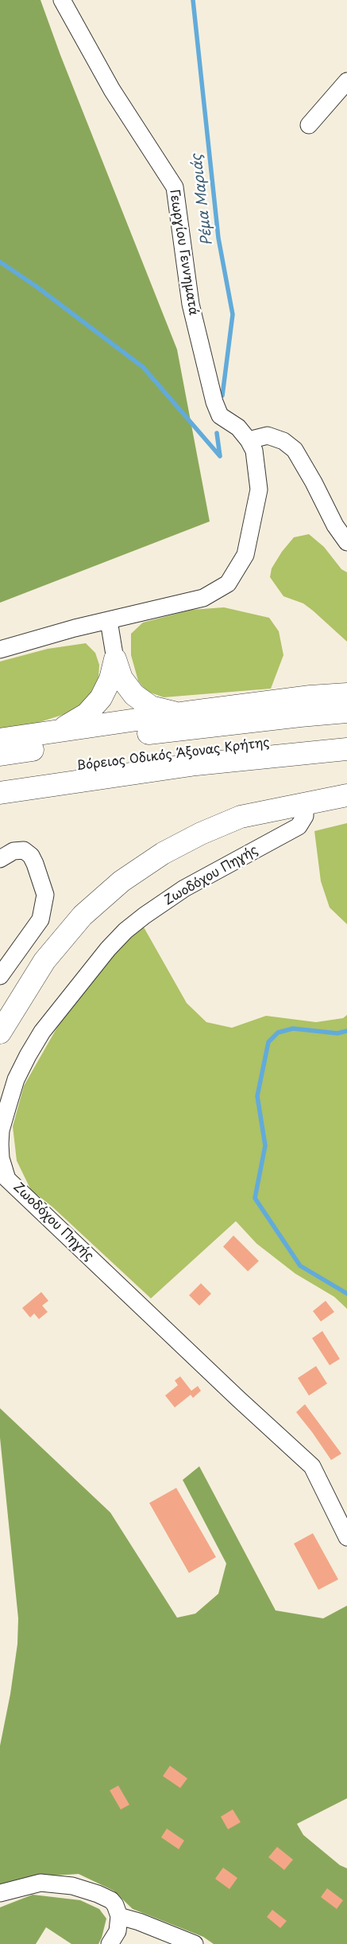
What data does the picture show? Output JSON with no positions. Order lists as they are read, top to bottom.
{
  "streets": {
    "main road": ["Βόρειος Οδικός Άξονας Κρήτης"],
    "street": ["Γεωργίου Γεννηματά", "Ζωοδόχου Πηγής"]
  },
  "water": ["Ρέμα Μαριάς"]
}
